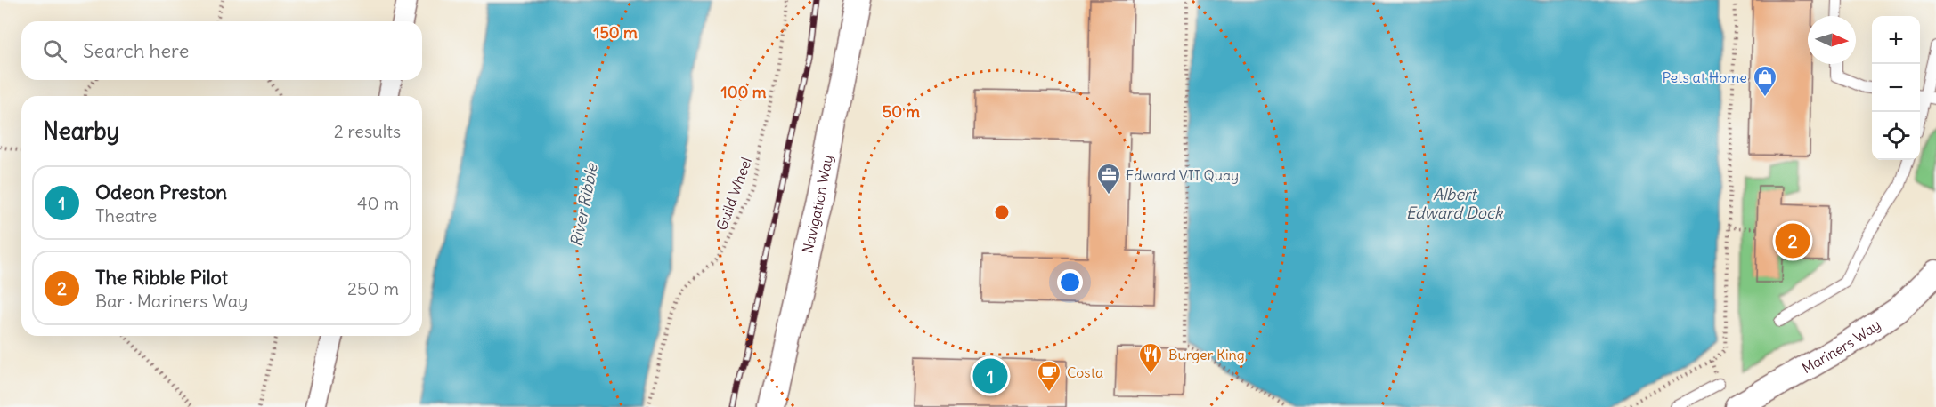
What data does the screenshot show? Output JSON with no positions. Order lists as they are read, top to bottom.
{
  "streets": {
    "street": ["Navigation Way", "Mariners Way"],
    "path": ["Guild Wheel"]
  },
  "water": ["Albert Edward Dock", "River Ribble"],
  "places": {
    "shop": ["Pets at Home"],
    "office": ["Edward VII Quay"],
    "restaurant": ["Burger King"],
    "cafe": ["Costa"]
  },
  "north": "right",
  "page": {
    "map_buttons": ["+", "−"],
    "search": "Search here",
    "heading": ["Nearby", "2 results"],
    "list": [
      {
        "mark": "1",
        "name": "Odeon Preston",
        "note": "Theatre",
        "value": "40 m"
      },
      {
        "mark": "2",
        "name": "The Ribble Pilot",
        "note": "Bar · Mariners Way",
        "value": "250 m"
      }
    ],
    "pins": ["2", "1"]
  },
  "rings": ["150 m", "100 m", "50 m"]
}
